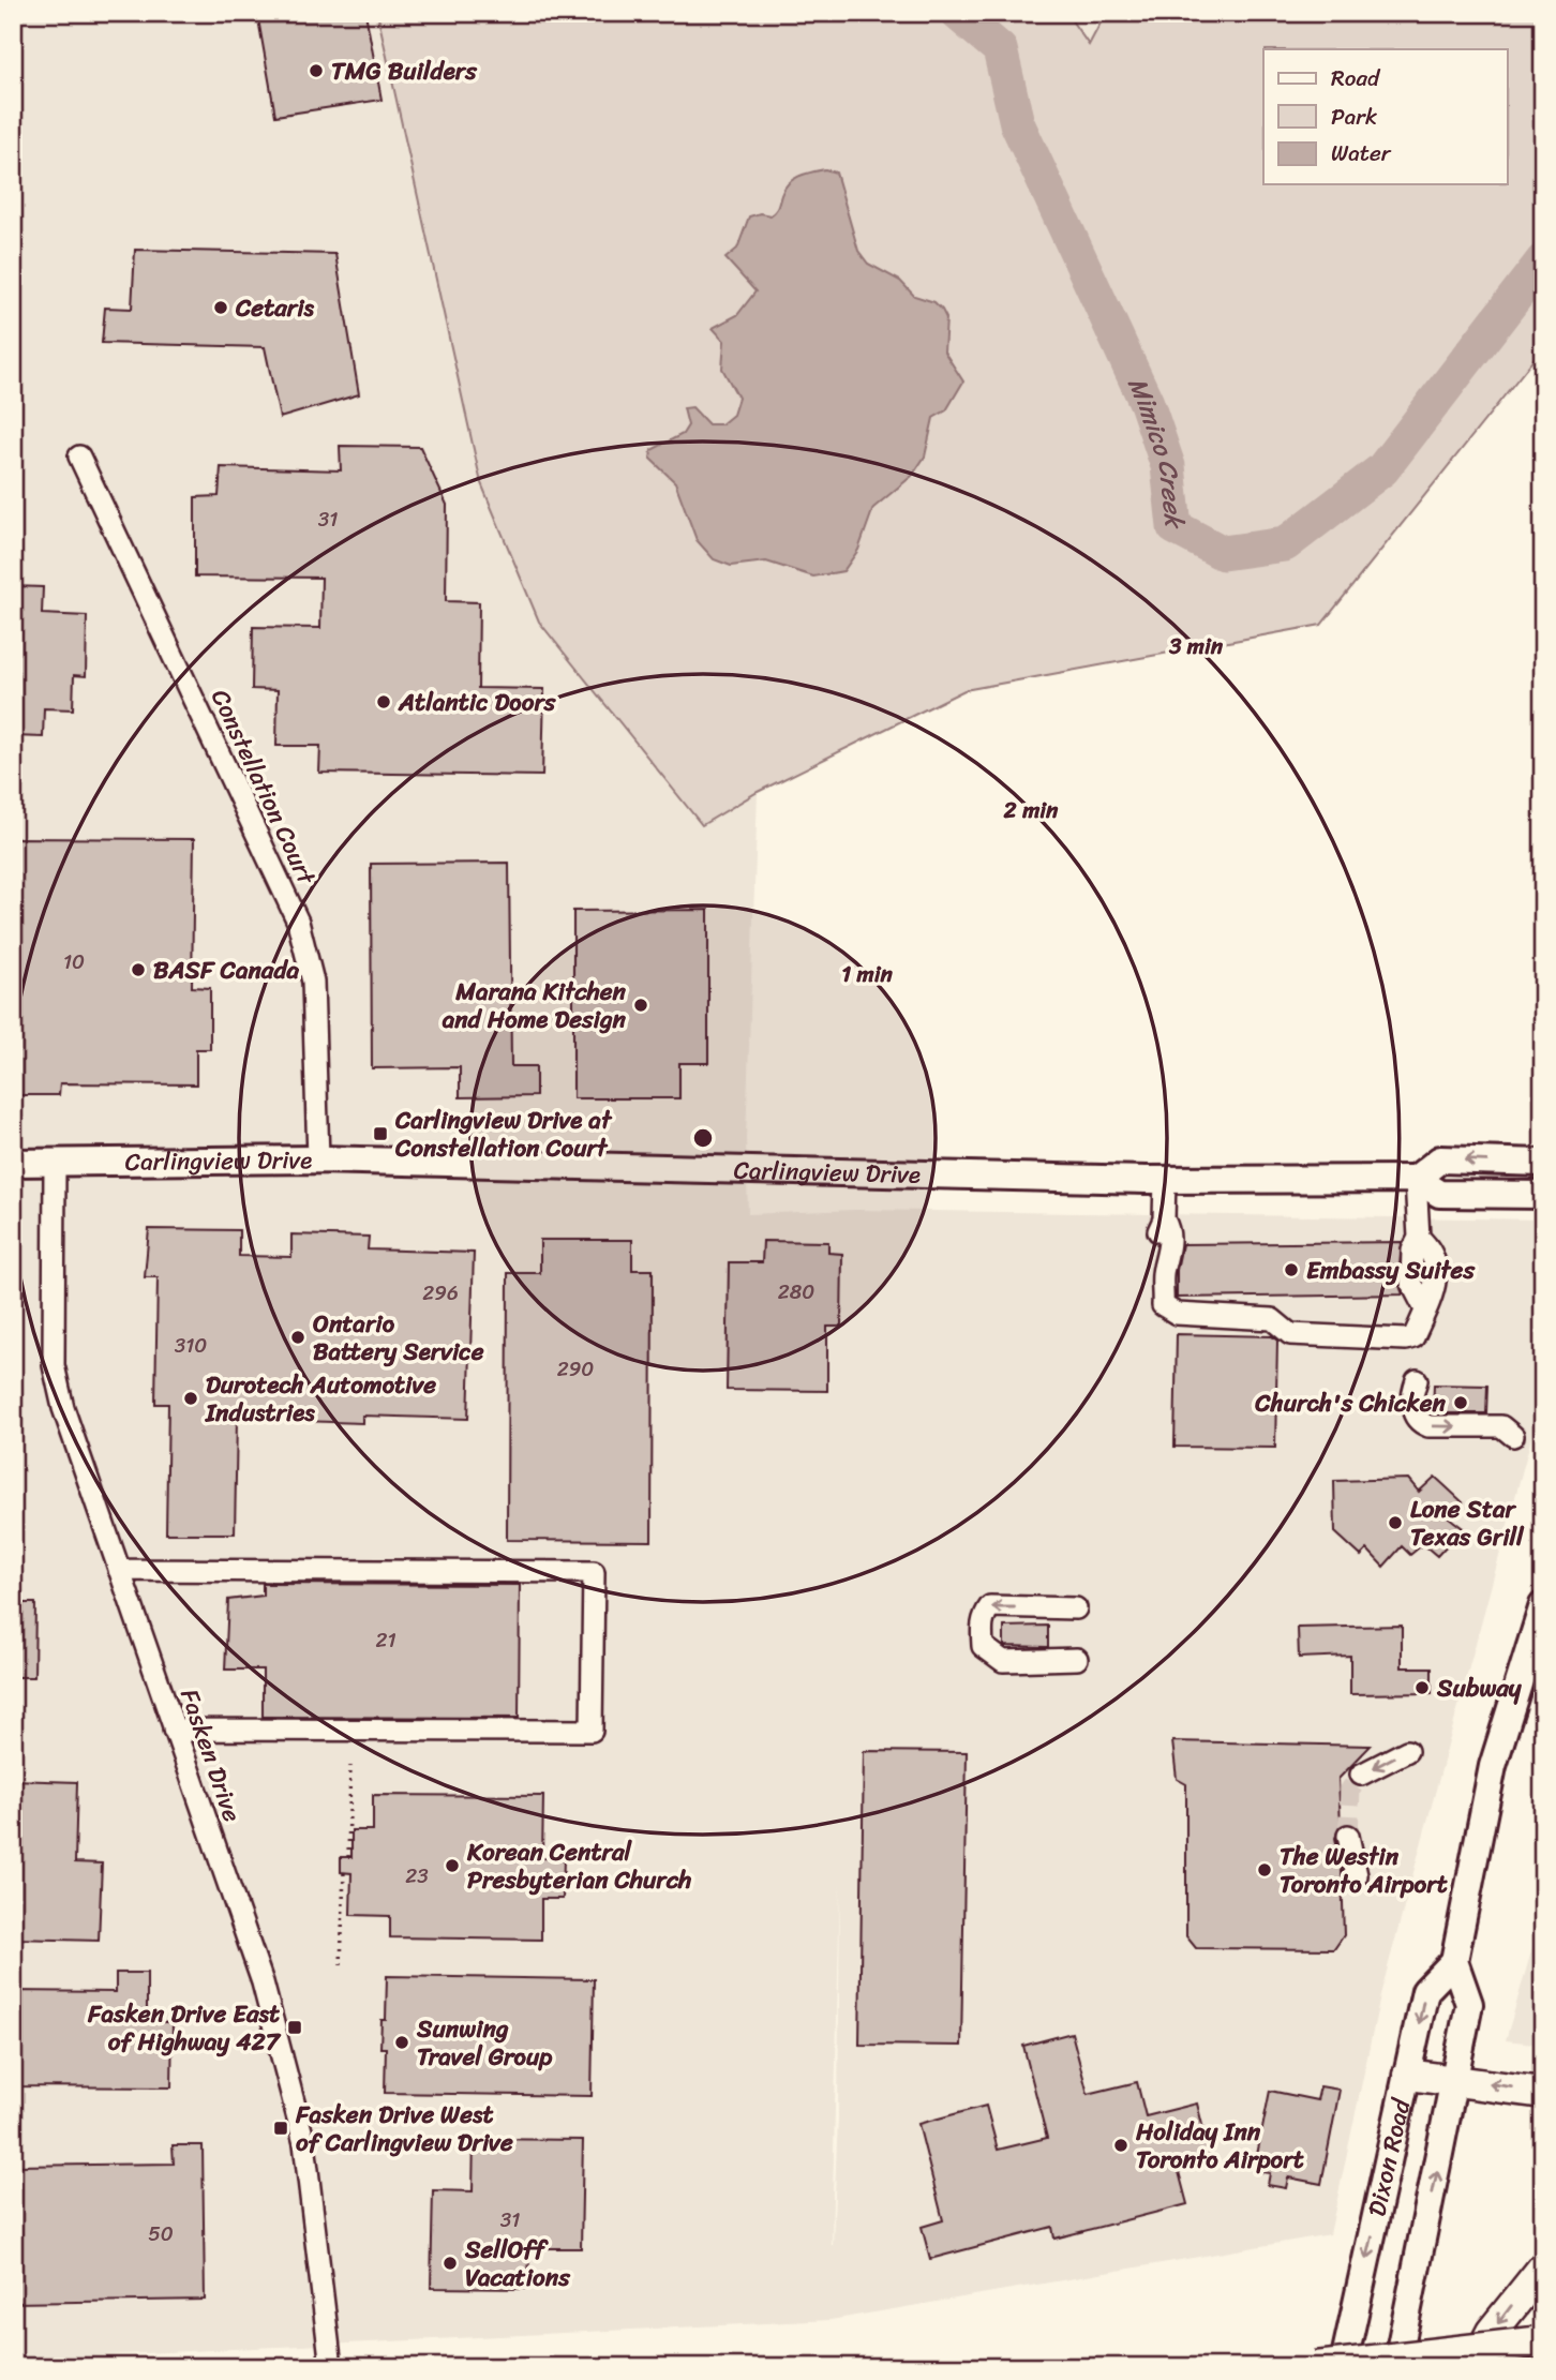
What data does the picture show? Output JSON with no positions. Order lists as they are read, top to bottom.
{
  "streets": {
    "main road": ["Carlingview Drive", "Dixon Road"],
    "street": ["Constellation Court", "Fasken Drive"]
  },
  "crossings": [
    ["Constellation Court", "Carlingview Drive"],
    ["Carlingview Drive", "Fasken Drive"]
  ],
  "water": ["Mimico Creek"],
  "places": {
    "other": [
      "TMG Builders",
      "Cetaris",
      "Atlantic Doors",
      "BASF Canada",
      "Marana Kitchen and Home Design",
      "Embassy Suites",
      "Ontario Battery Service",
      "Durotech Automotive Industries",
      "Church's Chicken",
      "Lone Star Texas Grill",
      "Subway",
      "Korean Central Presbyterian Church",
      "The Westin Toronto Airport",
      "Sunwing Travel Group",
      "Holiday Inn Toronto Airport",
      "SellOff Vacations"
    ],
    "transit": ["Carlingview Drive at Constellation Court", "Fasken Drive East of Highway 427", "Fasken Drive West of Carlingview Drive"]
  },
  "house_numbers": [
    "31",
    "10",
    "280",
    "296",
    "310",
    "290",
    "21",
    "23",
    "31",
    "50"
  ],
  "legend": ["Road", "Park", "Water"],
  "rings": ["3 min", "2 min", "1 min"]
}
